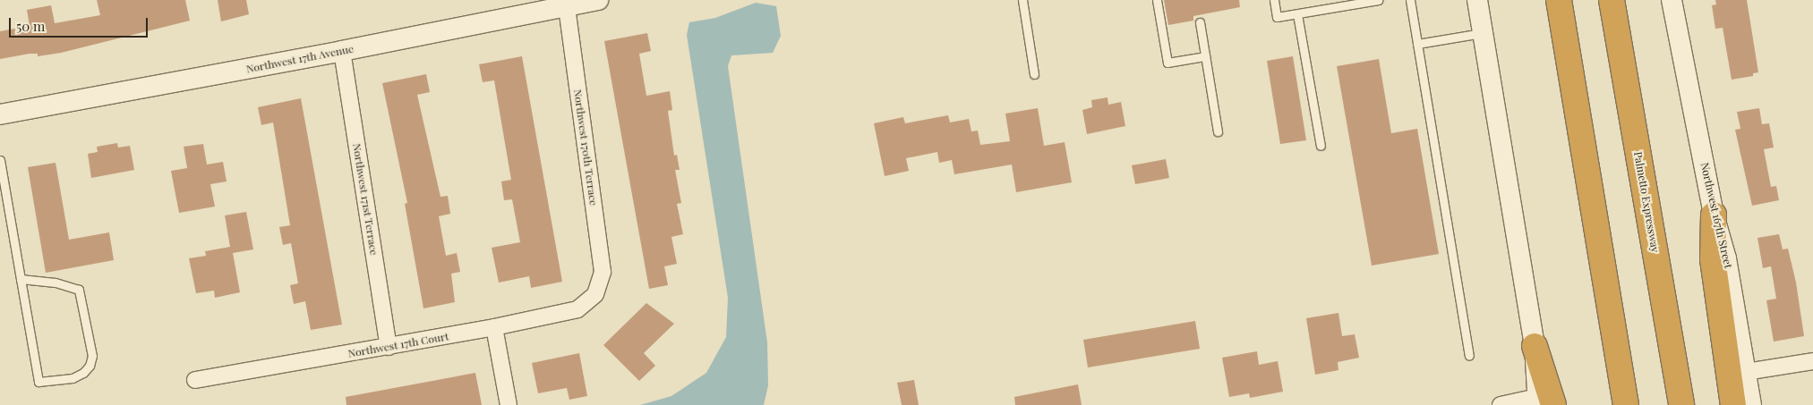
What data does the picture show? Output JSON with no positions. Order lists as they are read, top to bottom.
{
  "streets": {
    "highway": ["Palmetto Expressway"],
    "street": [
      "Northwest 17th Avenue",
      "Northwest 170th Terrace",
      "Northwest 171st Terrace",
      "Northwest 167th Street",
      "Northwest 17th Court"
    ]
  },
  "crossings": [
    ["Northwest 17th Avenue", "Northwest 170th Terrace"],
    ["Northwest 17th Avenue", "Northwest 171st Terrace"],
    ["Northwest 170th Terrace", "Northwest 17th Court"],
    ["Northwest 171st Terrace", "Northwest 17th Court"]
  ],
  "scale_bar": "50 m"
}
